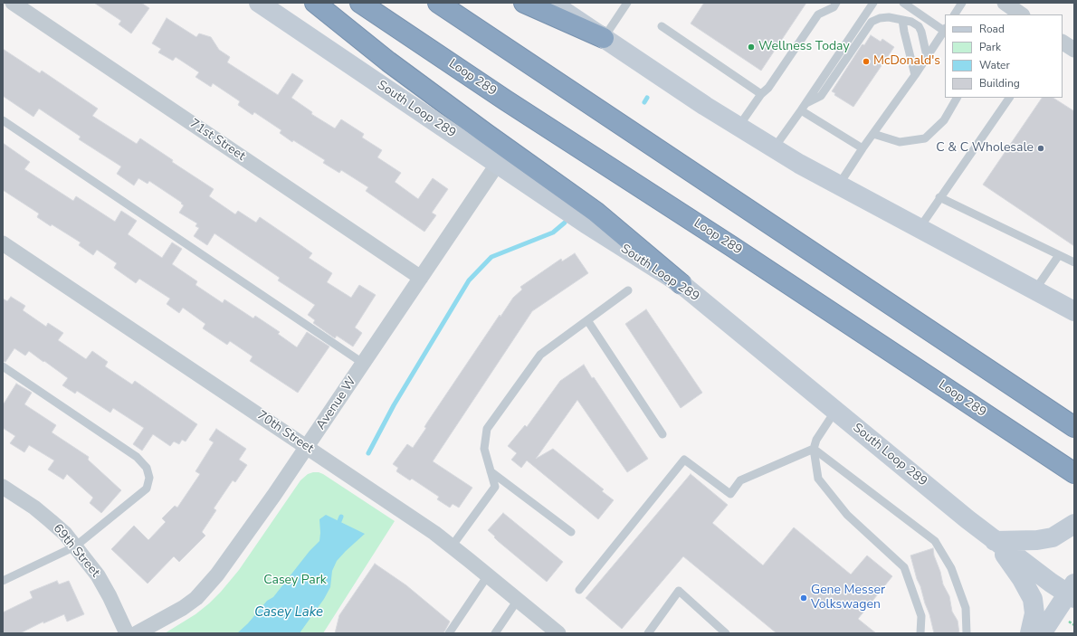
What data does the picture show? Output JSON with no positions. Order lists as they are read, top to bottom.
{
  "streets": {
    "highway": ["Loop 289"],
    "main road": ["South Loop 289"],
    "street": [
      "71st Street",
      "Avenue W",
      "70th Street",
      "69th Street"
    ]
  },
  "crossings": [
    ["South Loop 289", "Avenue W"],
    ["71st Street", "Avenue W"],
    ["Avenue W", "70th Street"]
  ],
  "water": ["Casey Lake"],
  "parks": ["Casey Park"],
  "places": [
    "Wellness Today",
    "McDonald's",
    "C & C Wholesale",
    "Gene Messer Volkswagen"
  ],
  "legend": [
    "Road",
    "Park",
    "Water",
    "Building"
  ]
}
